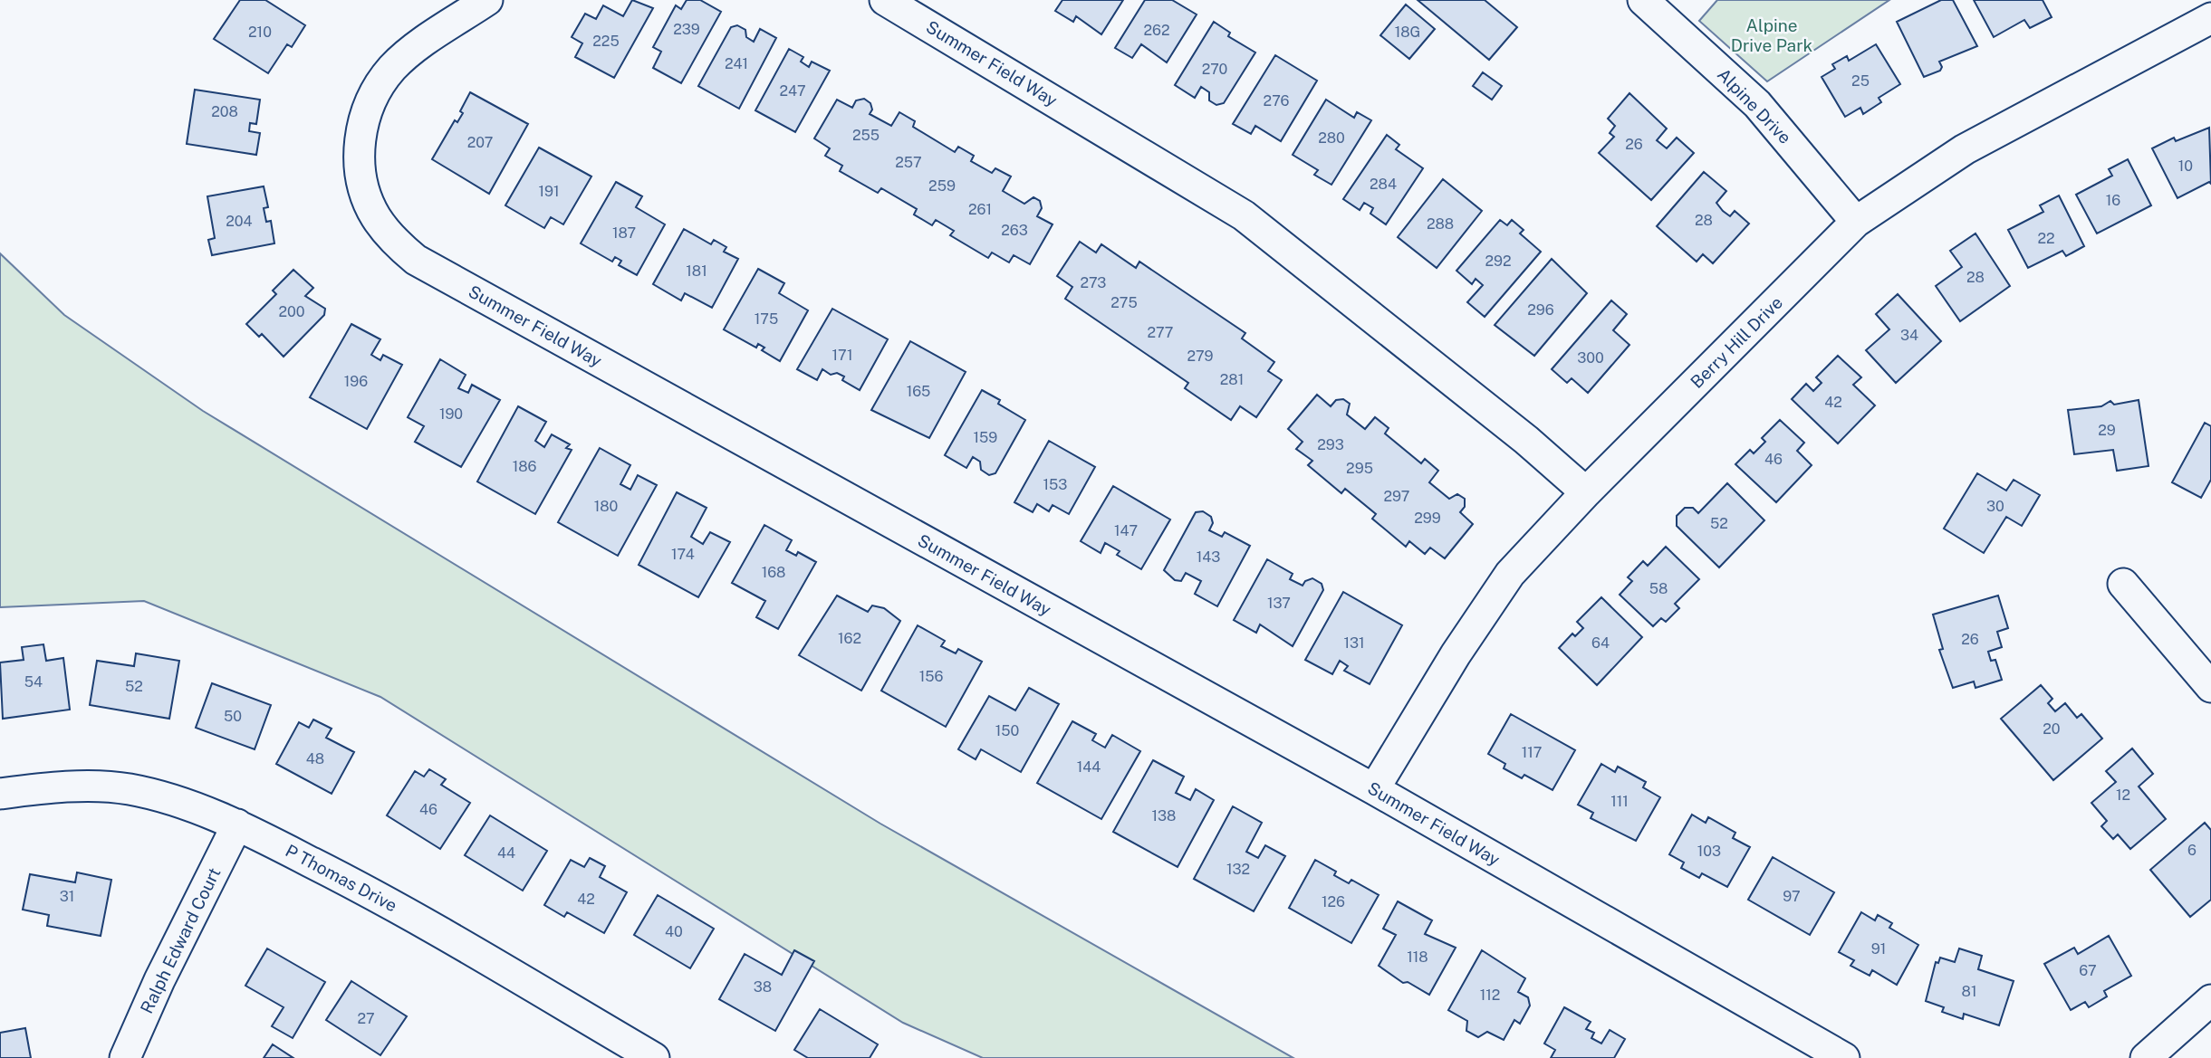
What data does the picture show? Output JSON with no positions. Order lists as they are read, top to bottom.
{
  "streets": {
    "street": [
      "Summer Field Way",
      "Alpine Drive",
      "Berry Hill Drive",
      "P Thomas Drive",
      "Ralph Edward Court"
    ]
  },
  "crossings": [
    ["Summer Field Way", "Berry Hill Drive"],
    ["Alpine Drive", "Berry Hill Drive"],
    ["P Thomas Drive", "Ralph Edward Court"]
  ],
  "parks": ["Alpine Drive Park"],
  "house_numbers": [
    "239",
    "262",
    "210",
    "18G",
    "225",
    "241",
    "270",
    "25",
    "247",
    "276",
    "208",
    "255",
    "280",
    "207",
    "26",
    "257",
    "10",
    "284",
    "259",
    "191",
    "16",
    "261",
    "28",
    "204",
    "288",
    "263",
    "187",
    "22",
    "292",
    "181",
    "28",
    "273",
    "275",
    "296",
    "200",
    "175",
    "277",
    "34",
    "171",
    "279",
    "300",
    "281",
    "196",
    "165",
    "42",
    "190",
    "29",
    "159",
    "293",
    "46",
    "186",
    "295",
    "153",
    "297",
    "180",
    "30",
    "299",
    "52",
    "147",
    "174",
    "143",
    "168",
    "58",
    "137",
    "162",
    "26",
    "131",
    "64",
    "156",
    "54",
    "52",
    "50",
    "20",
    "150",
    "117",
    "48",
    "144",
    "12",
    "111",
    "46",
    "138",
    "6",
    "103",
    "44",
    "132",
    "31",
    "97",
    "42",
    "126",
    "40",
    "91",
    "118",
    "67",
    "38",
    "81",
    "112",
    "27"
  ]
}
